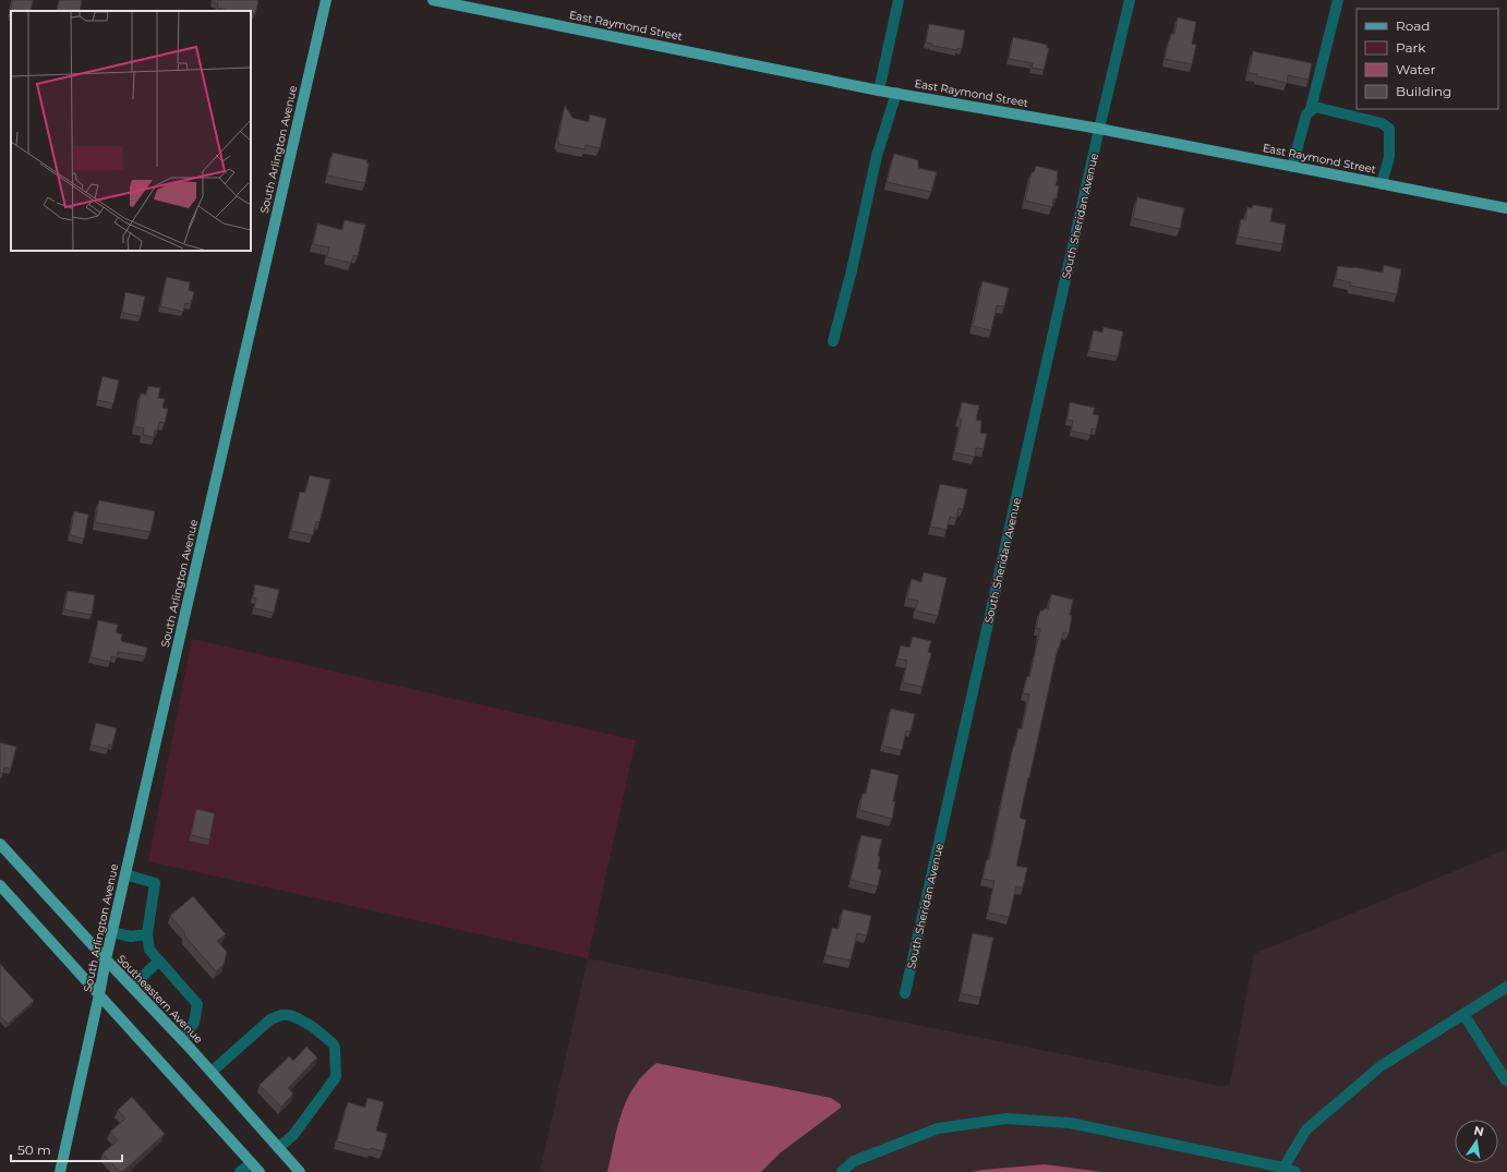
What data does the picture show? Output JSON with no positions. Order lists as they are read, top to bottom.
{
  "streets": {
    "main road": ["East Raymond Street", "South Arlington Avenue", "Southeastern Avenue"],
    "street": ["South Sheridan Avenue"]
  },
  "crossings": [
    ["East Raymond Street", "South Sheridan Avenue"],
    ["South Arlington Avenue", "Southeastern Avenue"]
  ],
  "legend": [
    "Road",
    "Park",
    "Water",
    "Building"
  ],
  "scale_bar": "50 m",
  "north": "top"
}
